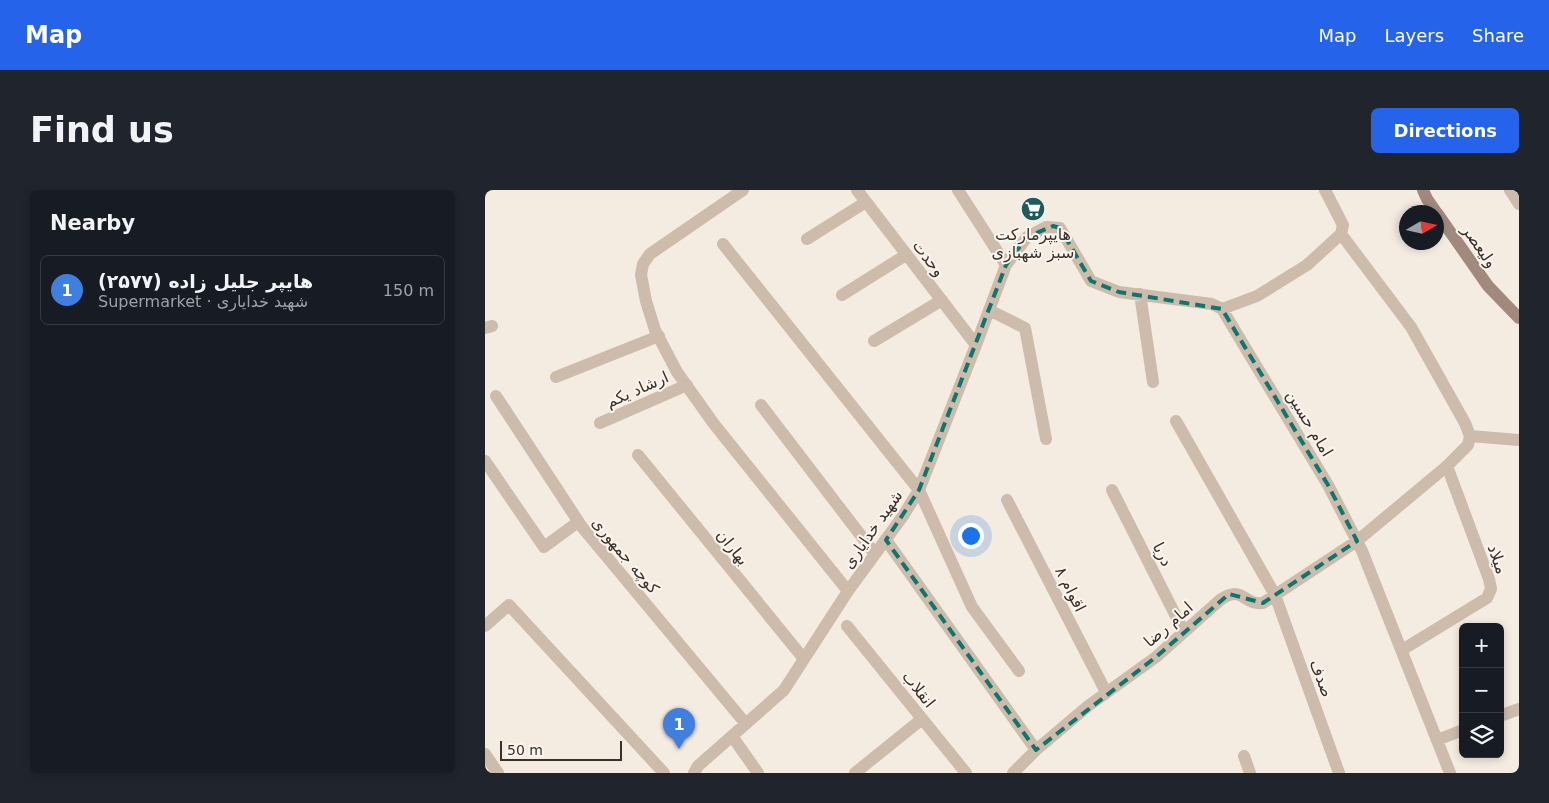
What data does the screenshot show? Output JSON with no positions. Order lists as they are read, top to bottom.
{
  "streets": {
    "street": [
      "ولیعصر",
      "وحدت",
      "ارشاد یکم",
      "امام حسین",
      "شهید خدایاری",
      "بهاران",
      "دریا",
      "کوچه جمهوری",
      "میلاد",
      "اقوام ۸",
      "امام رضا",
      "صدف",
      "انقلاب"
    ]
  },
  "crossings": [
    ["وحدت", "شهید خدایاری"],
    ["امام حسین", "میلاد"],
    ["امام حسین", "امام رضا"],
    ["شهید خدایاری", "بهاران"],
    ["شهید خدایاری", "کوچه جمهوری"],
    ["دریا", "امام رضا"],
    ["میلاد", "امام رضا"],
    ["اقوام ۸", "امام رضا"],
    ["امام رضا", "صدف"]
  ],
  "places": {
    "supermarket": ["هایپرمارکت سبز شهبازی"]
  },
  "scale_bar": "50 m",
  "north": "right",
  "page": {
    "header": "Map",
    "nav": ["Map", "Layers", "Share"],
    "buttons": "Directions",
    "title": "Find us",
    "heading": "Nearby",
    "list": [
      {
        "mark": "1",
        "name": "هایپر جلیل زاده (۲۵۷۷)",
        "note": "Supermarket · شهید خدایاری",
        "value": "150 m"
      }
    ],
    "map_buttons": ["+", "−"],
    "pins": "1",
    "scale": "50 m"
  }
}
